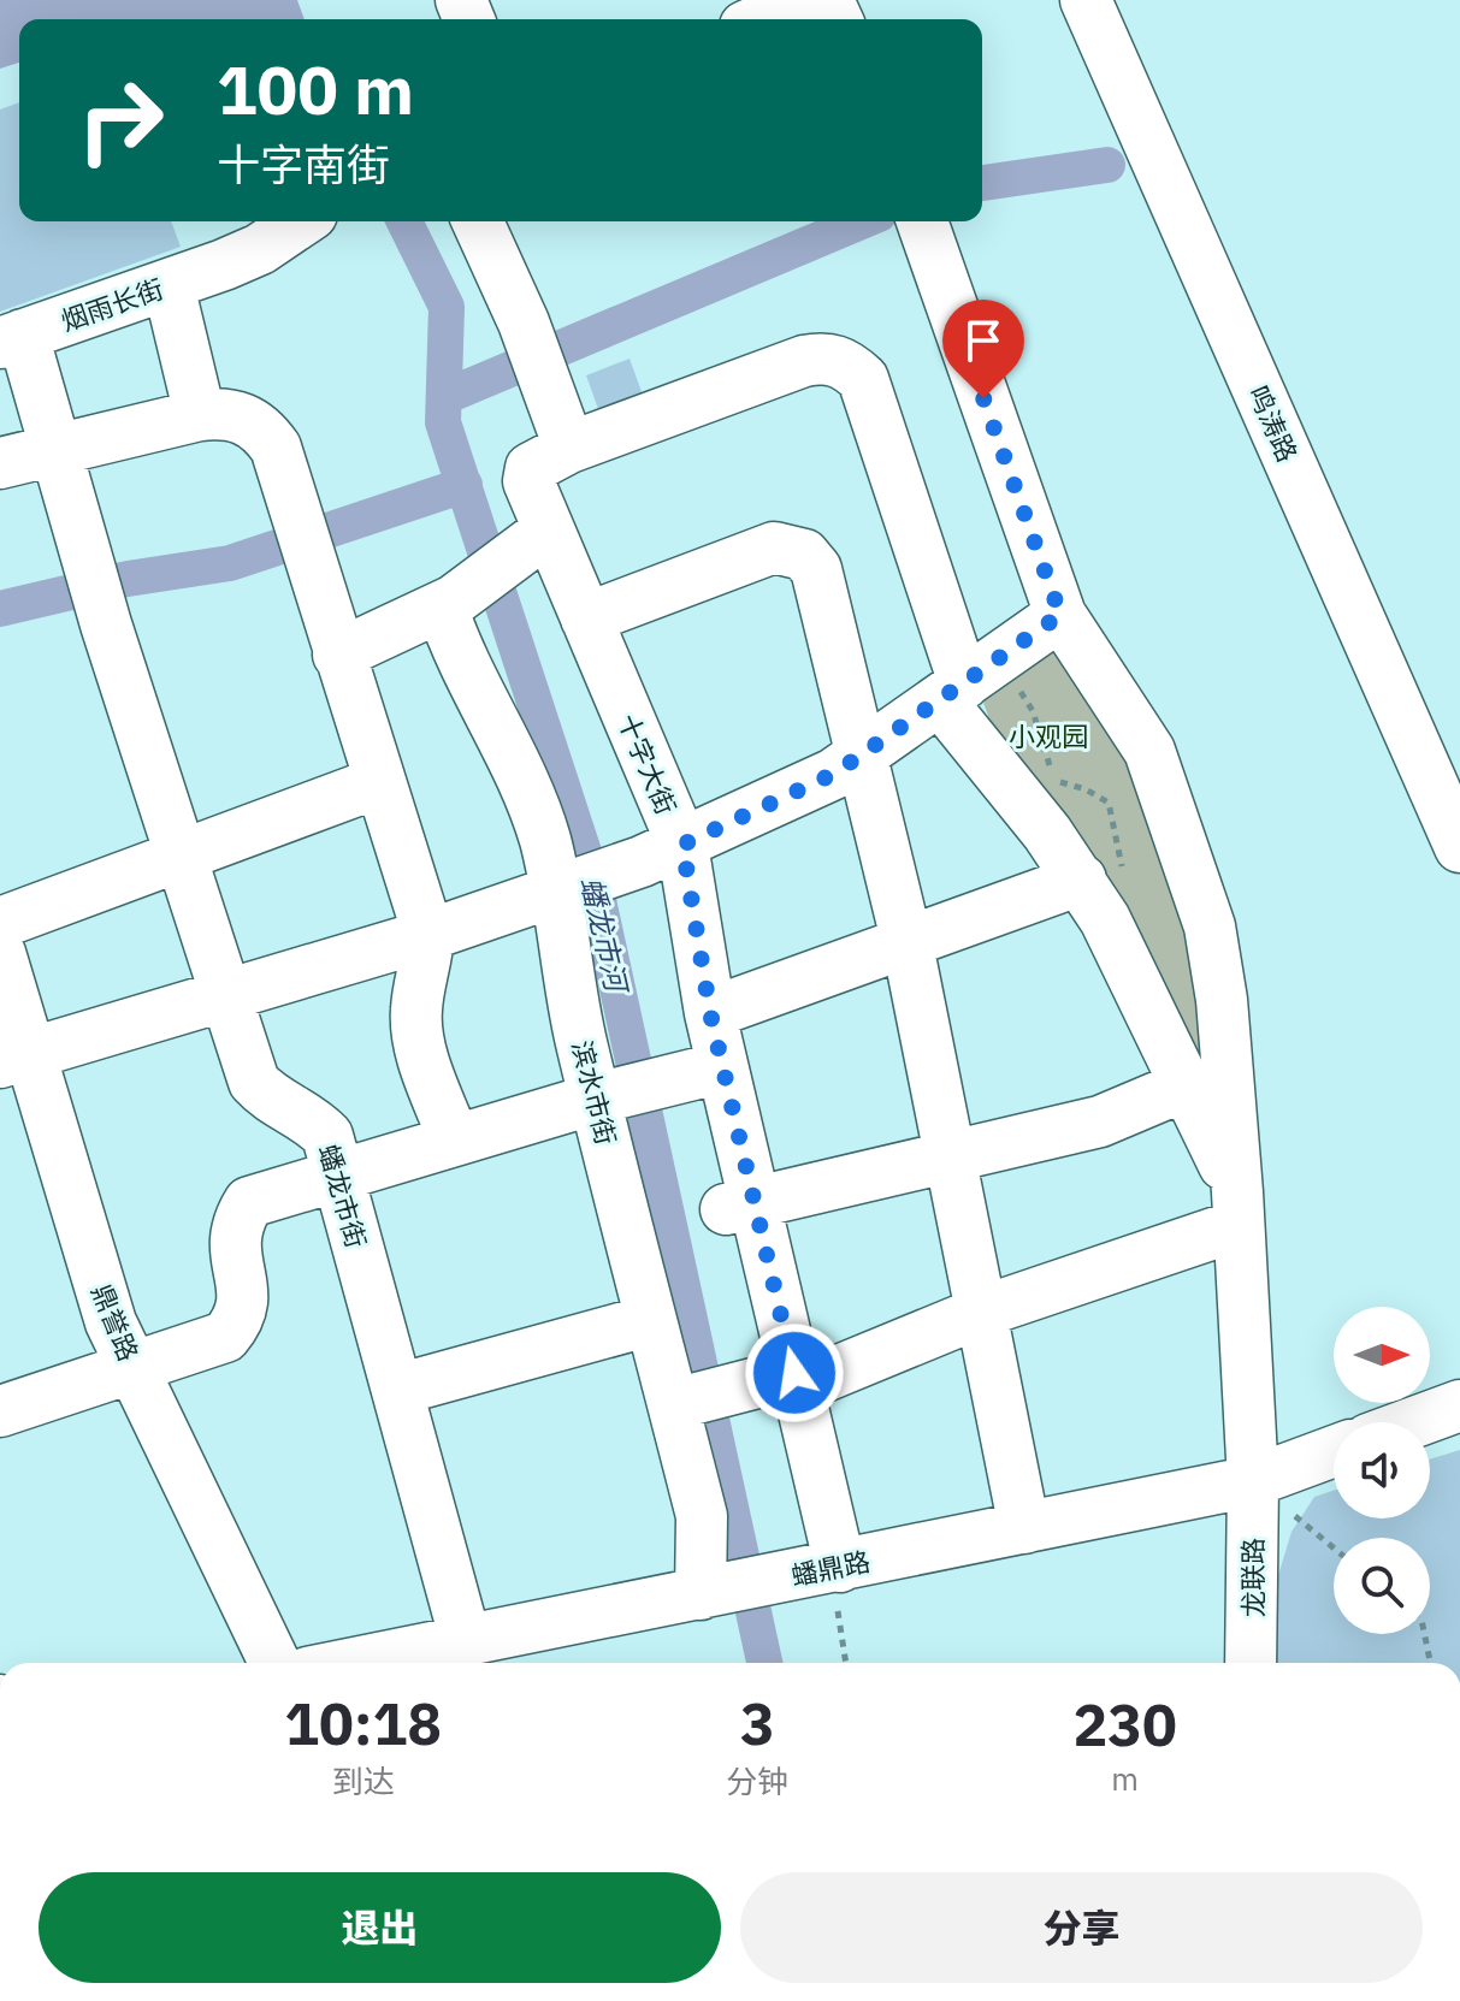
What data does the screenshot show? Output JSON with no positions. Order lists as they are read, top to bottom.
{
  "streets": {
    "street": [
      "烟雨长街",
      "鸣涛路",
      "十字大街",
      "滨水市街",
      "蟠龙市街",
      "鼎誉路",
      "蟠鼎路",
      "龙联路"
    ]
  },
  "crossings": [
    ["十字大街", "蟠鼎路"],
    ["滨水市街", "蟠鼎路"],
    ["蟠龙市街", "蟠鼎路"],
    ["蟠鼎路", "龙联路"]
  ],
  "water": ["蟠龙市河"],
  "parks": ["小观园"],
  "north": "right",
  "page": {
    "turn": ["100 m", "十字南街"],
    "eta": [
      "10:18",
      "到达",
      "3",
      "分钟",
      "230",
      "m"
    ],
    "buttons": ["退出", "分享"]
  }
}
